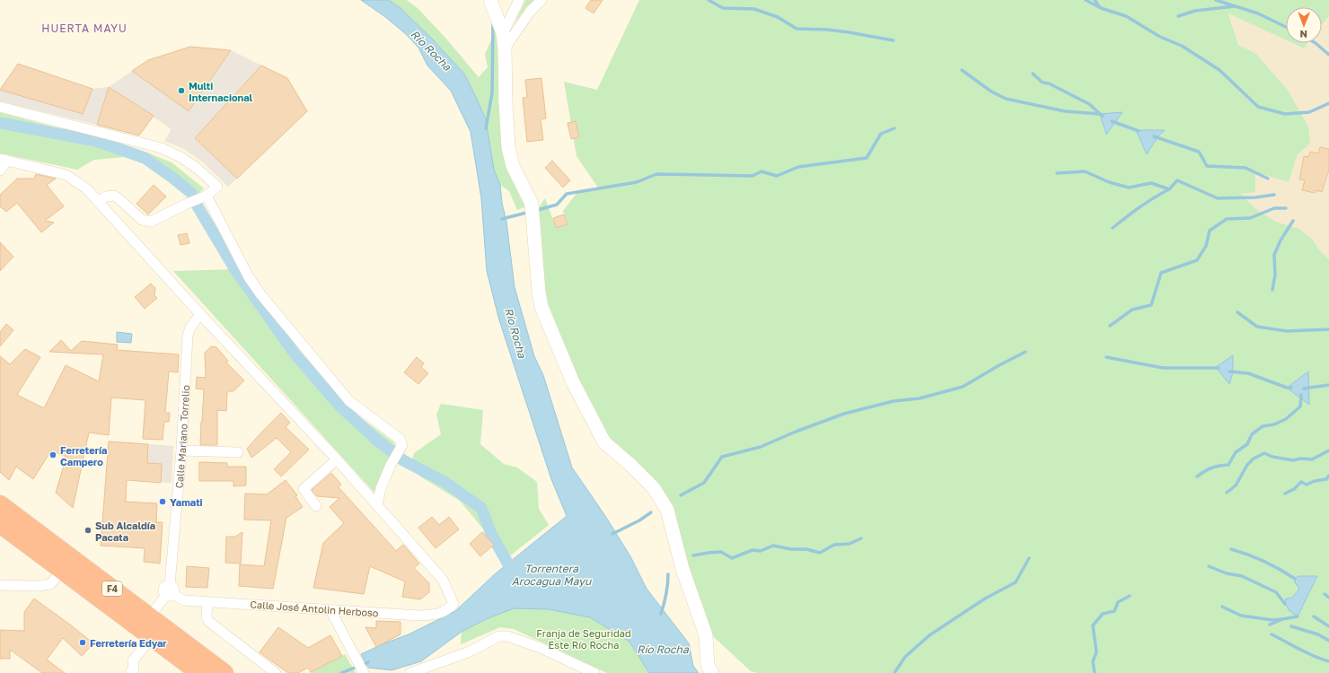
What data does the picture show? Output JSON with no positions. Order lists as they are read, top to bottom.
{
  "streets": {
    "highway": ["F4"],
    "street": ["Calle Mariano Torrelio", "Calle José Antolin Herboso"]
  },
  "crossings": [
    ["Calle Mariano Torrelio", "Calle José Antolin Herboso"]
  ],
  "districts": ["HUERTA MAYU"],
  "water": ["Río Rocha", "Torrentera Arocagua Mayu"],
  "parks": ["Franja de Seguridad Este Río Rocha"],
  "places": [
    "Multi Internacional",
    "Ferretería Campero",
    "Yamati",
    "Sub Alcaldía Pacata",
    "Ferretería Edyar"
  ],
  "north": "bottom"
}
